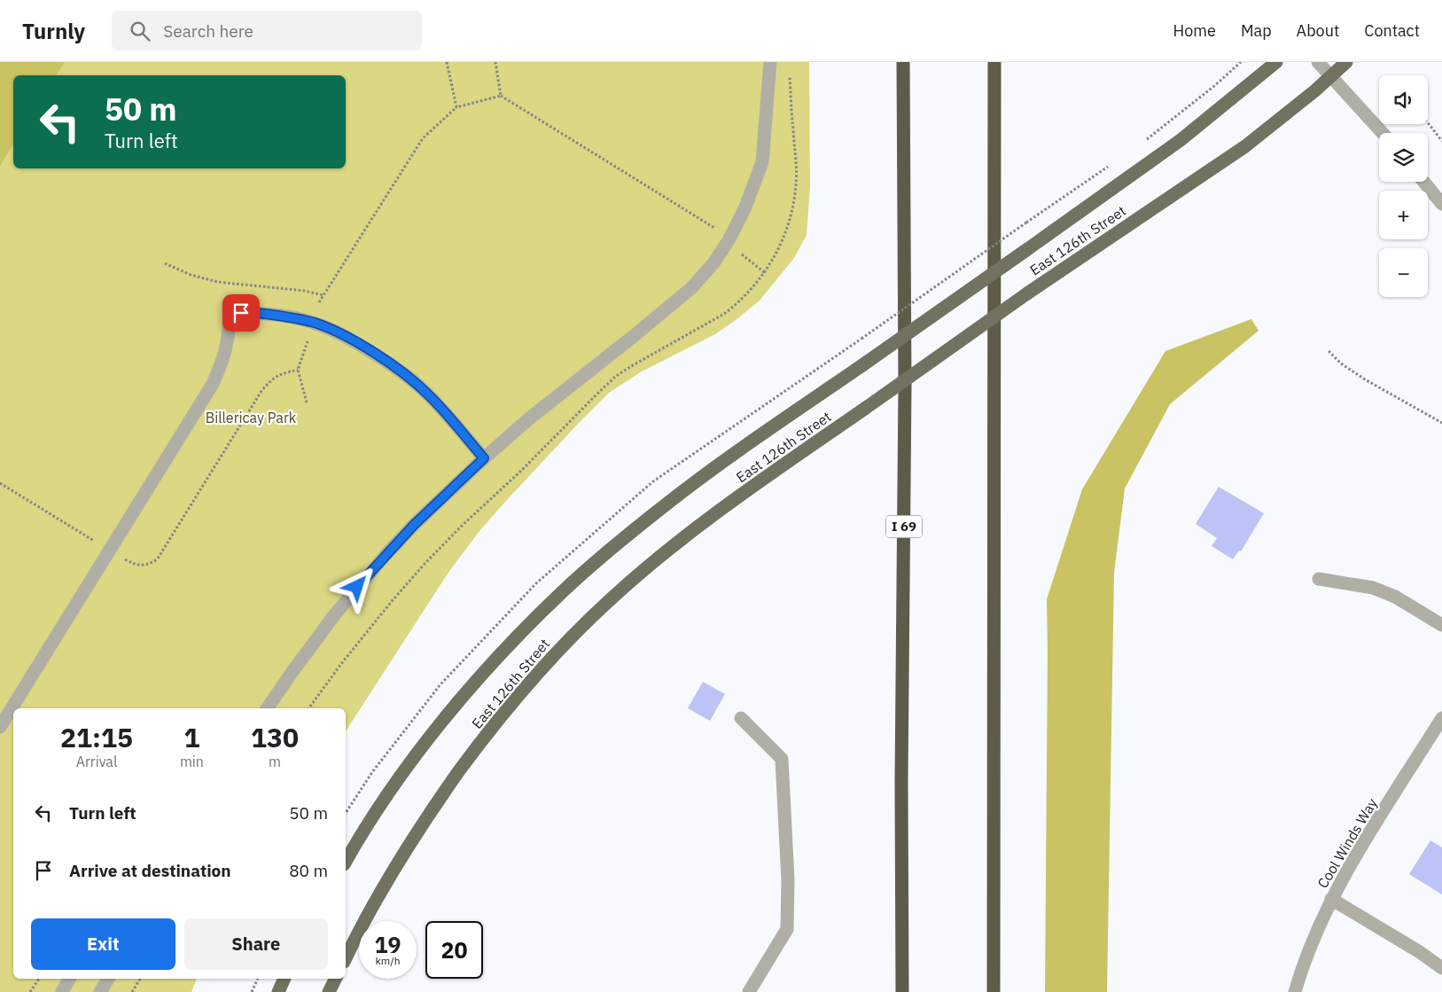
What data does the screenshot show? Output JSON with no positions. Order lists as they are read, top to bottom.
{
  "streets": {
    "highway": ["I 69"],
    "main road": ["East 126th Street"],
    "street": ["Cool Winds Way"]
  },
  "parks": ["Billericay Park"],
  "page": {
    "header": "Turnly",
    "search": "Search here",
    "nav": [
      "Home",
      "Map",
      "About",
      "Contact"
    ],
    "map_buttons": ["+", "−"],
    "turn": ["50 m", "Turn left"],
    "eta": [
      "21:15",
      "Arrival",
      "1",
      "min",
      "130",
      "m"
    ],
    "list": [
      {
        "name": "Turn left",
        "value": "50 m"
      },
      {
        "name": "Arrive at destination",
        "value": "80 m"
      }
    ],
    "buttons": ["Exit", "Share"],
    "speed": "19 km/h",
    "limit": "20"
  }
}
